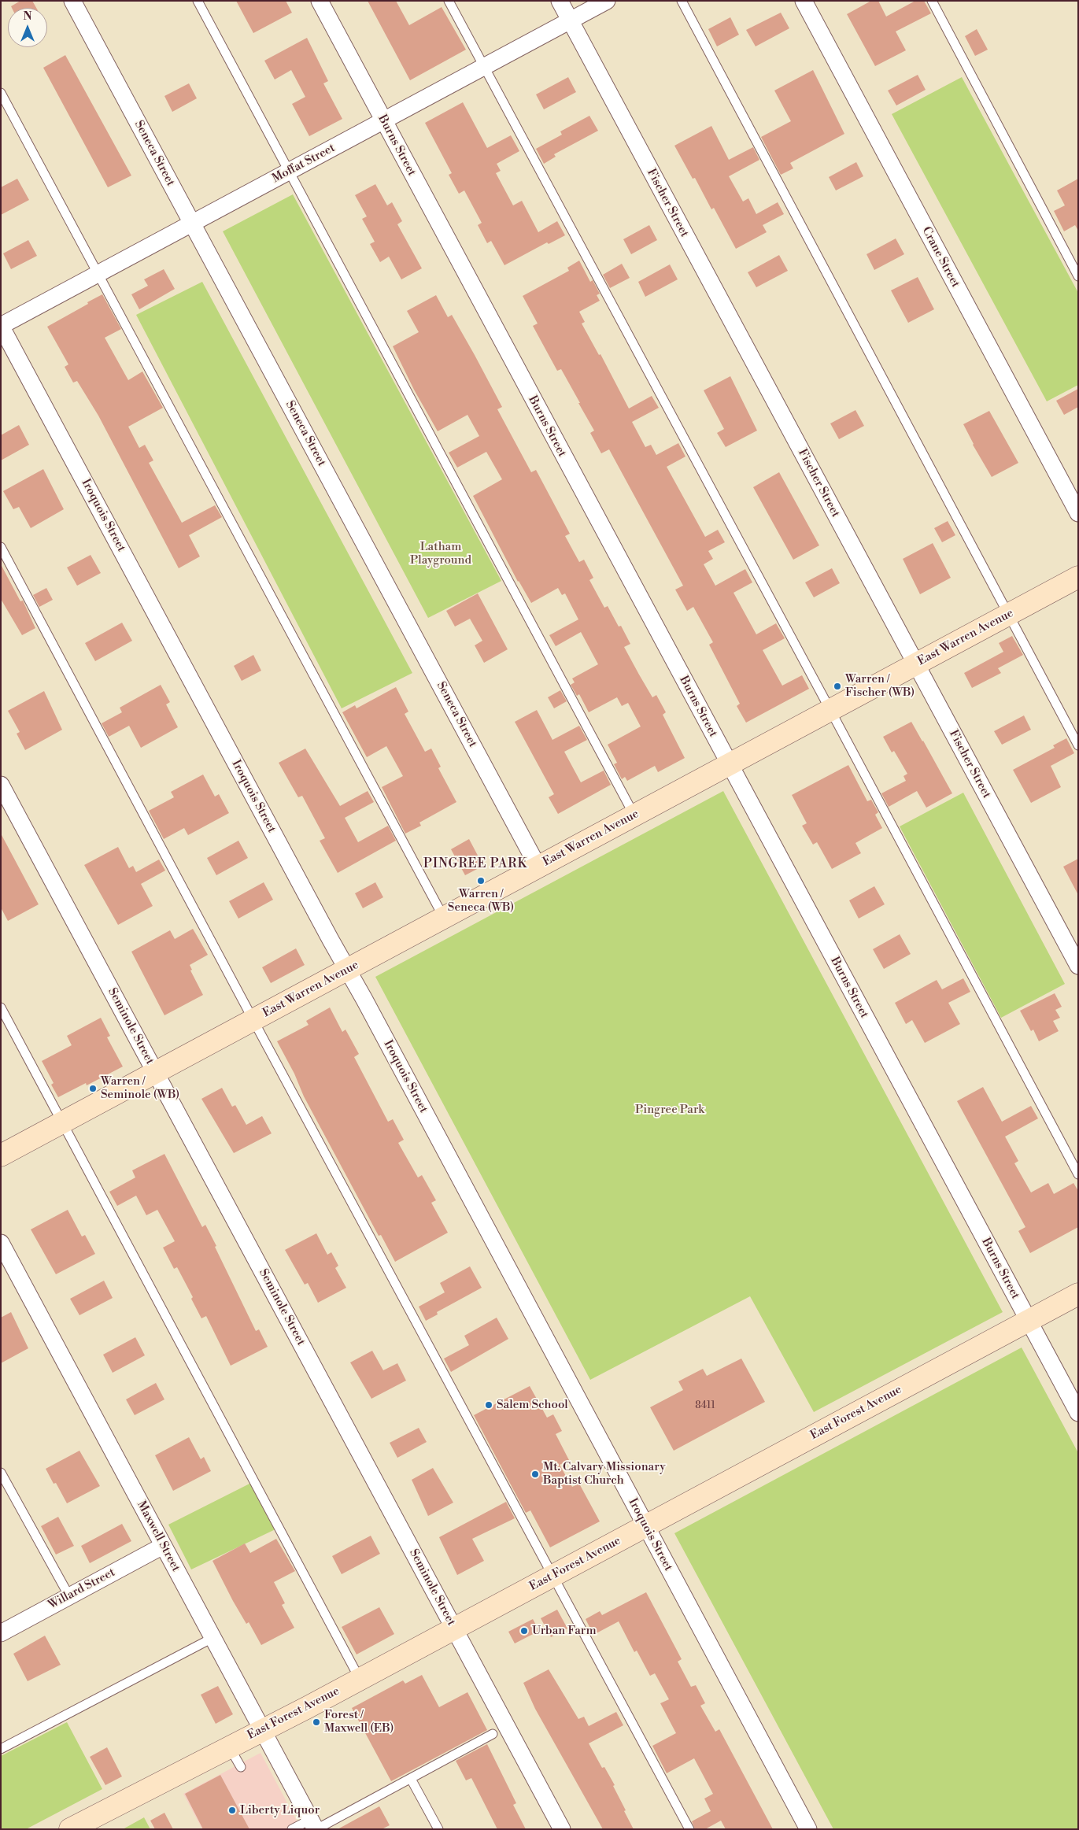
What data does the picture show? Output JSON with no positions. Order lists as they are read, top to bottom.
{
  "streets": {
    "main road": ["East Warren Avenue", "East Forest Avenue"],
    "street": [
      "Burns Street",
      "Seneca Street",
      "Moffat Street",
      "Fischer Street",
      "Crane Street",
      "Iroquois Street",
      "Seminole Street",
      "Maxwell Street",
      "Willard Street"
    ]
  },
  "crossings": [
    ["Burns Street", "Moffat Street"],
    ["Burns Street", "East Warren Avenue"],
    ["Burns Street", "East Forest Avenue"],
    ["Seneca Street", "Moffat Street"],
    ["Seneca Street", "East Warren Avenue"],
    ["Moffat Street", "Fischer Street"],
    ["Moffat Street", "Iroquois Street"],
    ["Fischer Street", "East Warren Avenue"],
    ["Iroquois Street", "East Warren Avenue"],
    ["Iroquois Street", "East Forest Avenue"],
    ["East Warren Avenue", "Seminole Street"],
    ["Seminole Street", "East Forest Avenue"],
    ["East Forest Avenue", "Maxwell Street"],
    ["Maxwell Street", "Willard Street"]
  ],
  "districts": ["PINGREE PARK"],
  "parks": ["Latham Playground", "Pingree Park"],
  "places": [
    "Warren / Fischer (WB)",
    "Warren / Seneca (WB)",
    "Warren / Seminole (WB)",
    "Salem School",
    "Mt. Calvary Missionary Baptist Church",
    "Urban Farm",
    "Forest / Maxwell (EB)",
    "Liberty Liquor"
  ],
  "house_numbers": ["8411"],
  "north": "top"
}
